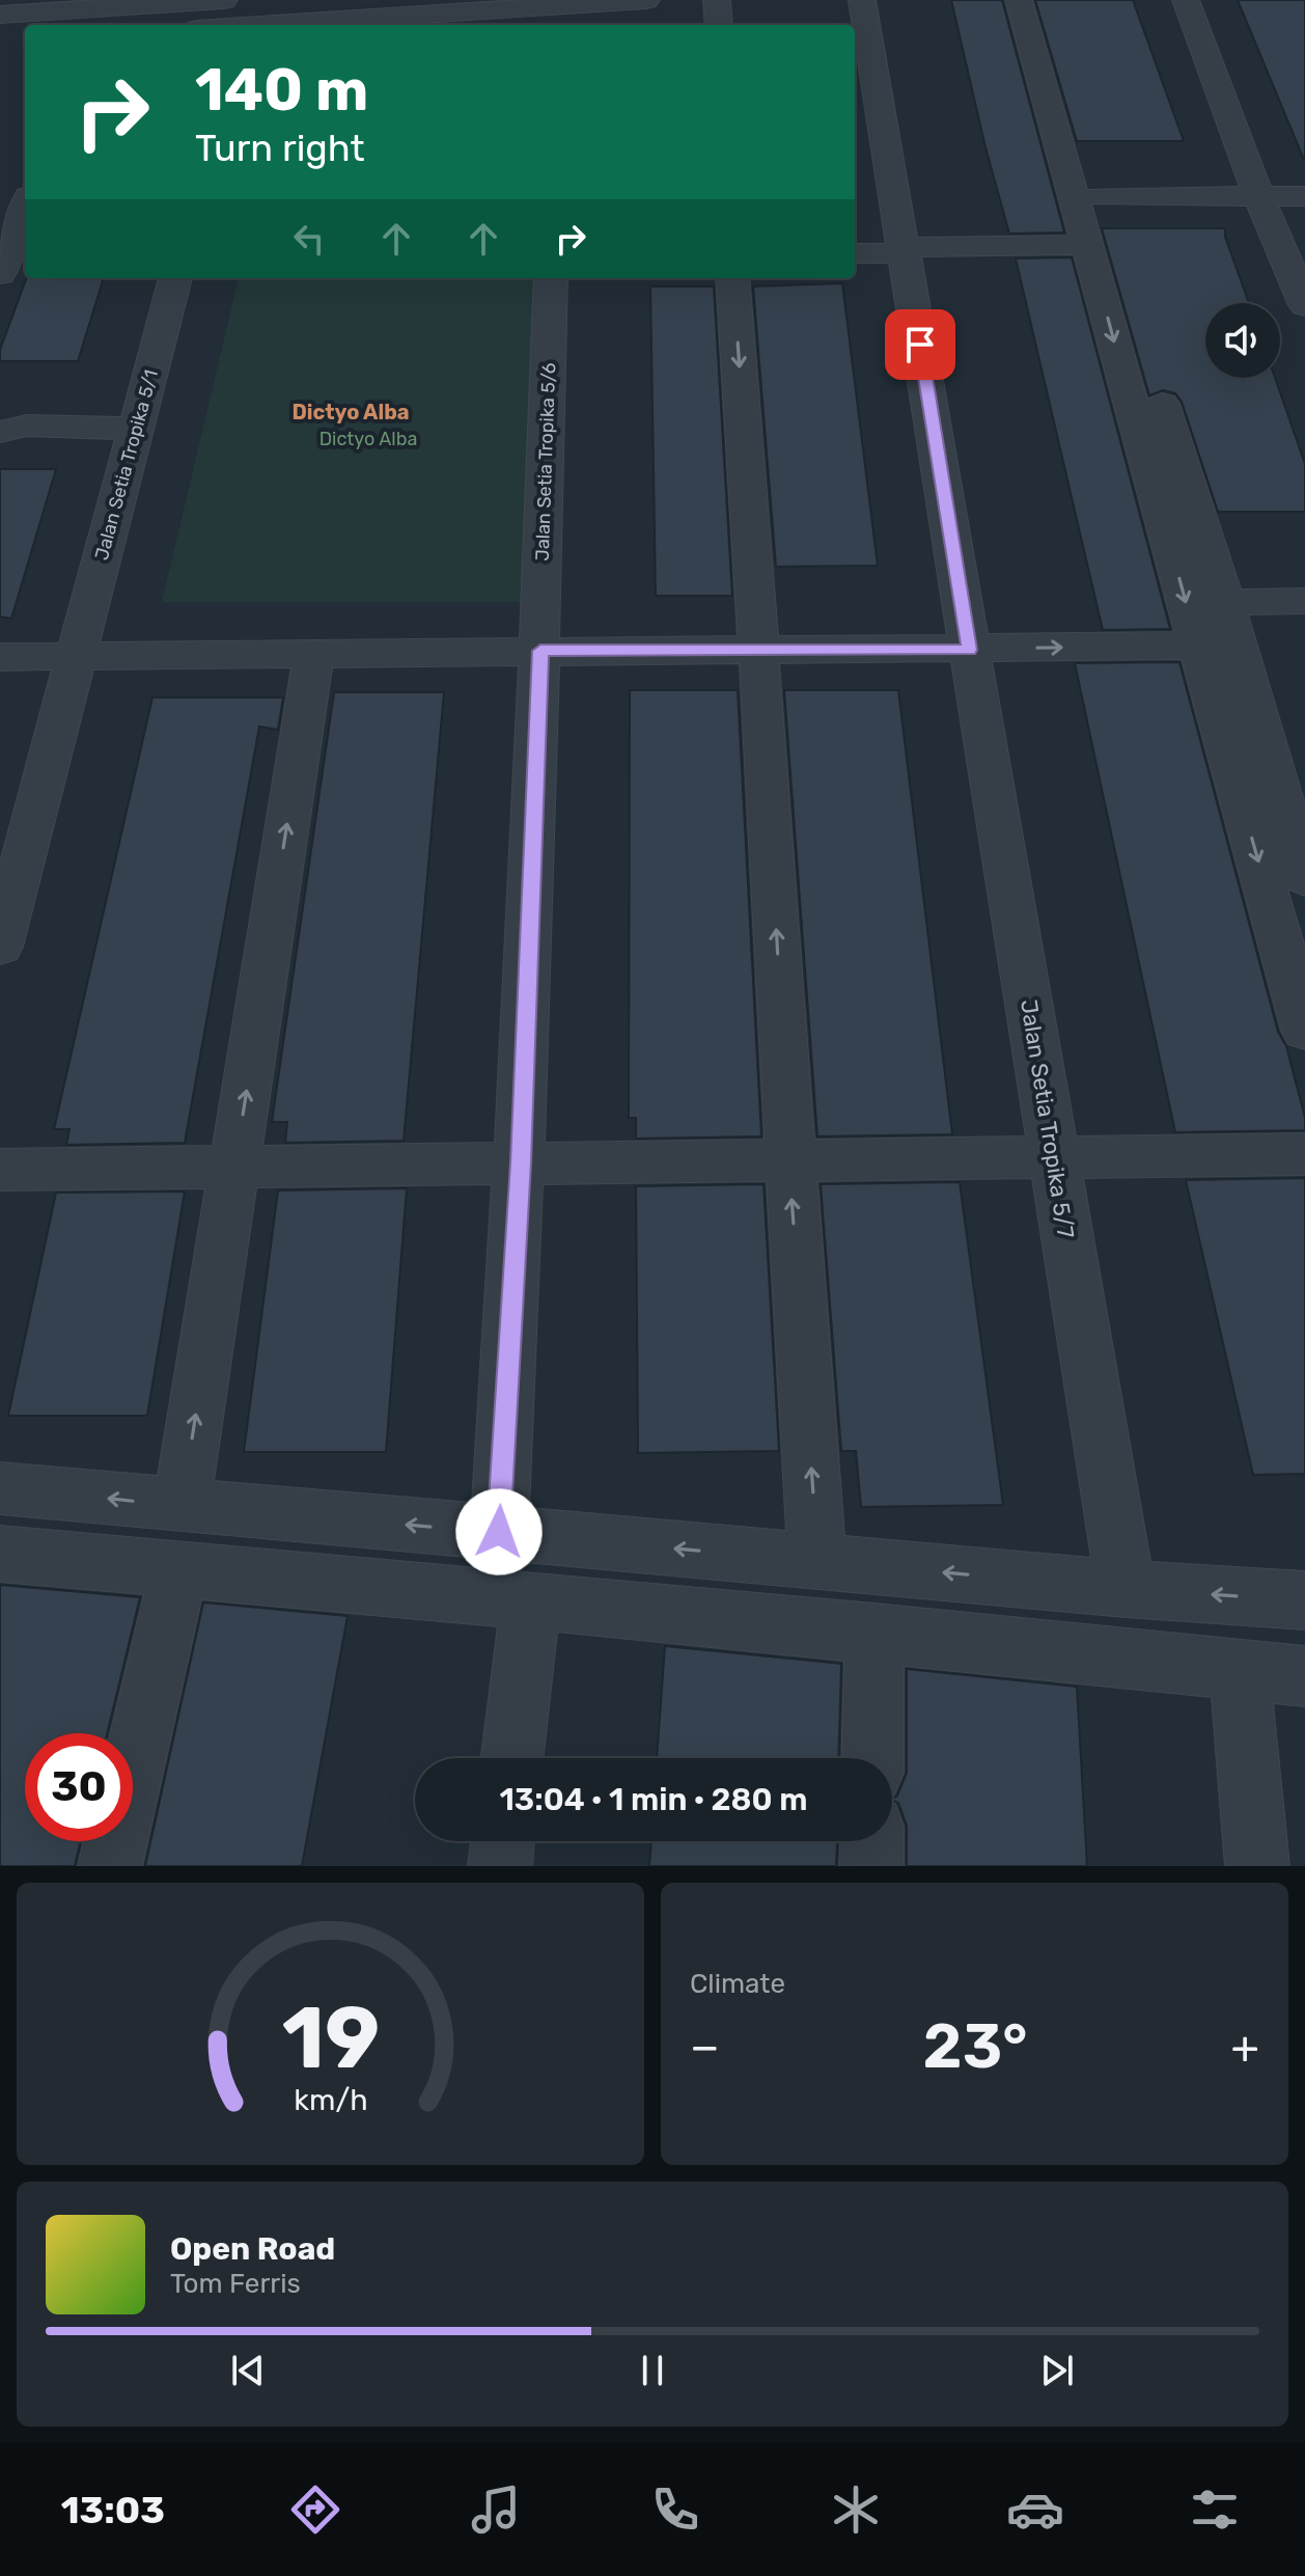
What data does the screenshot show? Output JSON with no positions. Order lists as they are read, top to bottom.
{
  "streets": {
    "street": ["Jalan Setia Tropika 5/6", "Jalan Setia Tropika 5/1", "Jalan Setia Tropika 5/7"]
  },
  "districts": ["Dictyo Alba"],
  "parks": ["Dictyo Alba"],
  "page": {
    "turn": ["140 m", "Turn right"],
    "limit": "30",
    "trip": "13:04 · 1 min · 280 m",
    "tile": "Climate",
    "heat": ["−", "23°", "+"],
    "song": ["Open Road", "Tom Ferris"],
    "tabs": "13:03",
    "gauge": ["19", "km/h"]
  }
}
